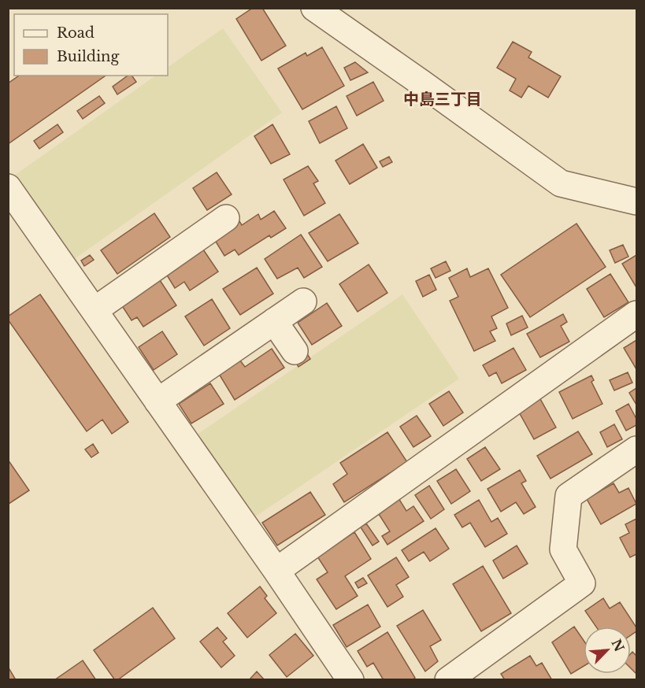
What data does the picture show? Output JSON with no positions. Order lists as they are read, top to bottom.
{
  "districts": ["中島三丁目"],
  "legend": ["Road", "Building"],
  "north": "top right"
}
